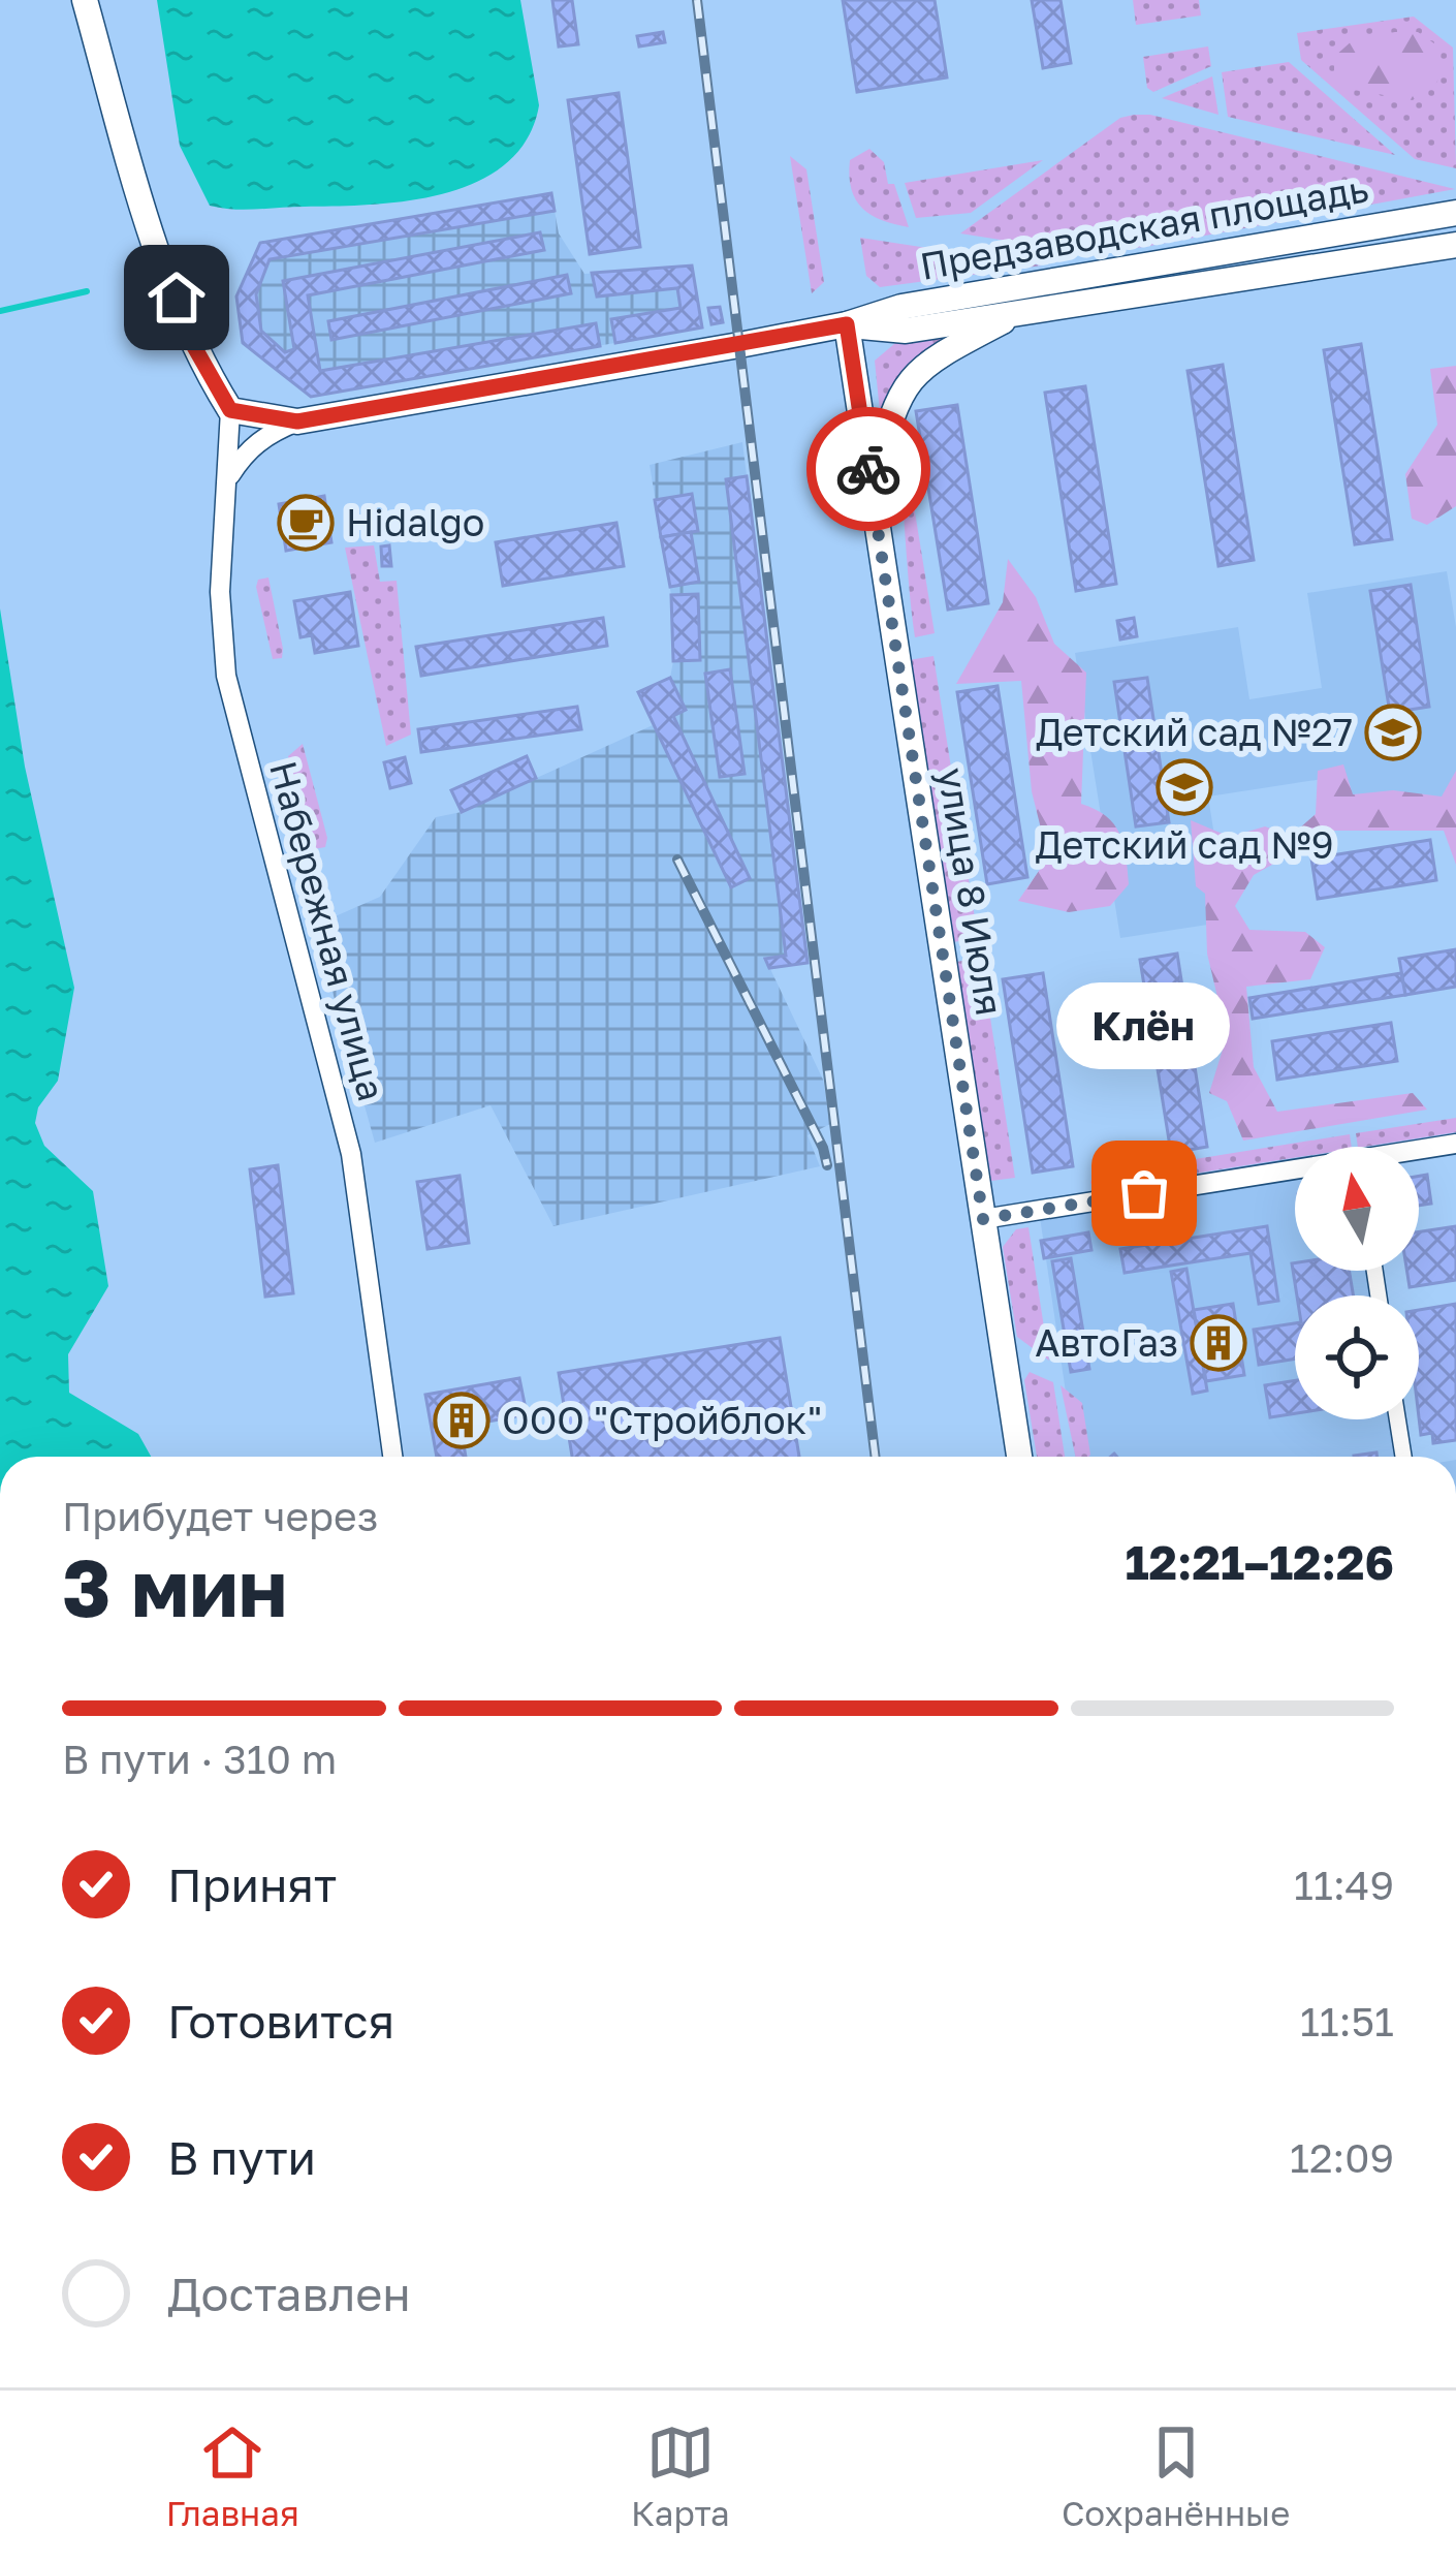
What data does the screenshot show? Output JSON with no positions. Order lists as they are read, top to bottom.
{
  "streets": {
    "main road": ["Предзаводская площадь", "улица 8 Июля"],
    "street": ["Набережная улица"]
  },
  "crossings": [
    ["Предзаводская площадь", "улица 8 Июля"],
    ["Предзаводская площадь", "Набережная улица"]
  ],
  "places": {
    "cafe": ["Hidalgo"],
    "school or university": ["Детский сад №27", "Детский сад №9"],
    "other": ["Клён"],
    "building": ["АвтоГаз", "ООО \"Стройблок\""]
  },
  "north": "top",
  "page": {
    "bubble": "Клён",
    "heading": ["3 мин", "Прибудет через", "12:21–12:26"],
    "bar": "В пути · 310 m",
    "list": [
      ["Принят", "11:49"],
      ["Готовится", "11:51"],
      ["В пути", "12:09"],
      "Доставлен"
    ],
    "tabs": ["Главная", "Карта", "Сохранённые"]
  }
}
